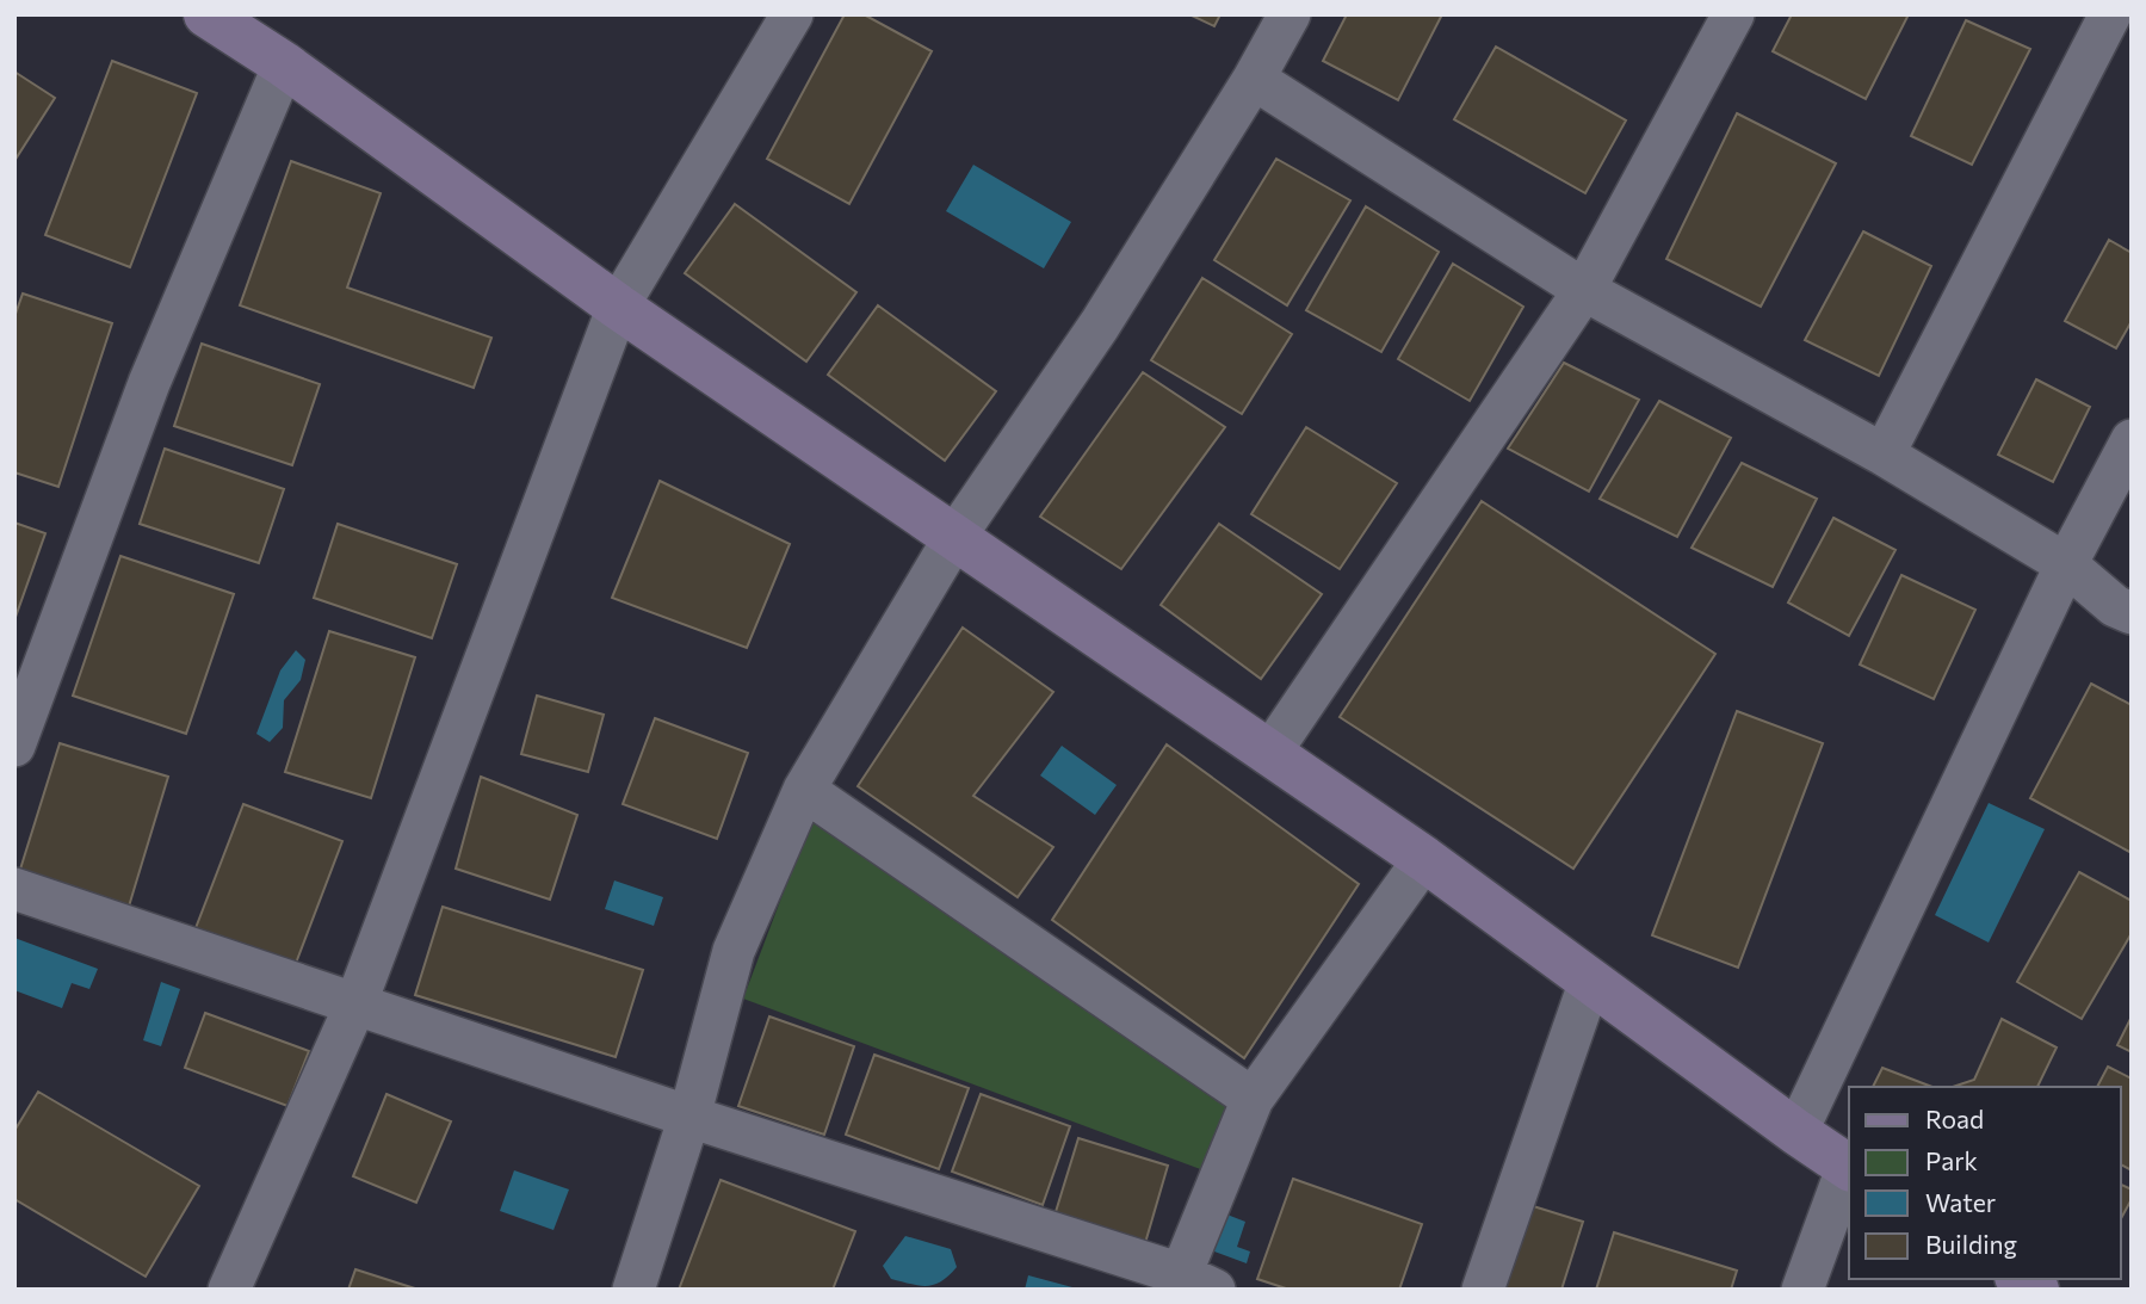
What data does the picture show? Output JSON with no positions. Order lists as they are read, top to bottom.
{
  "legend": [
    "Road",
    "Park",
    "Water",
    "Building"
  ]
}
